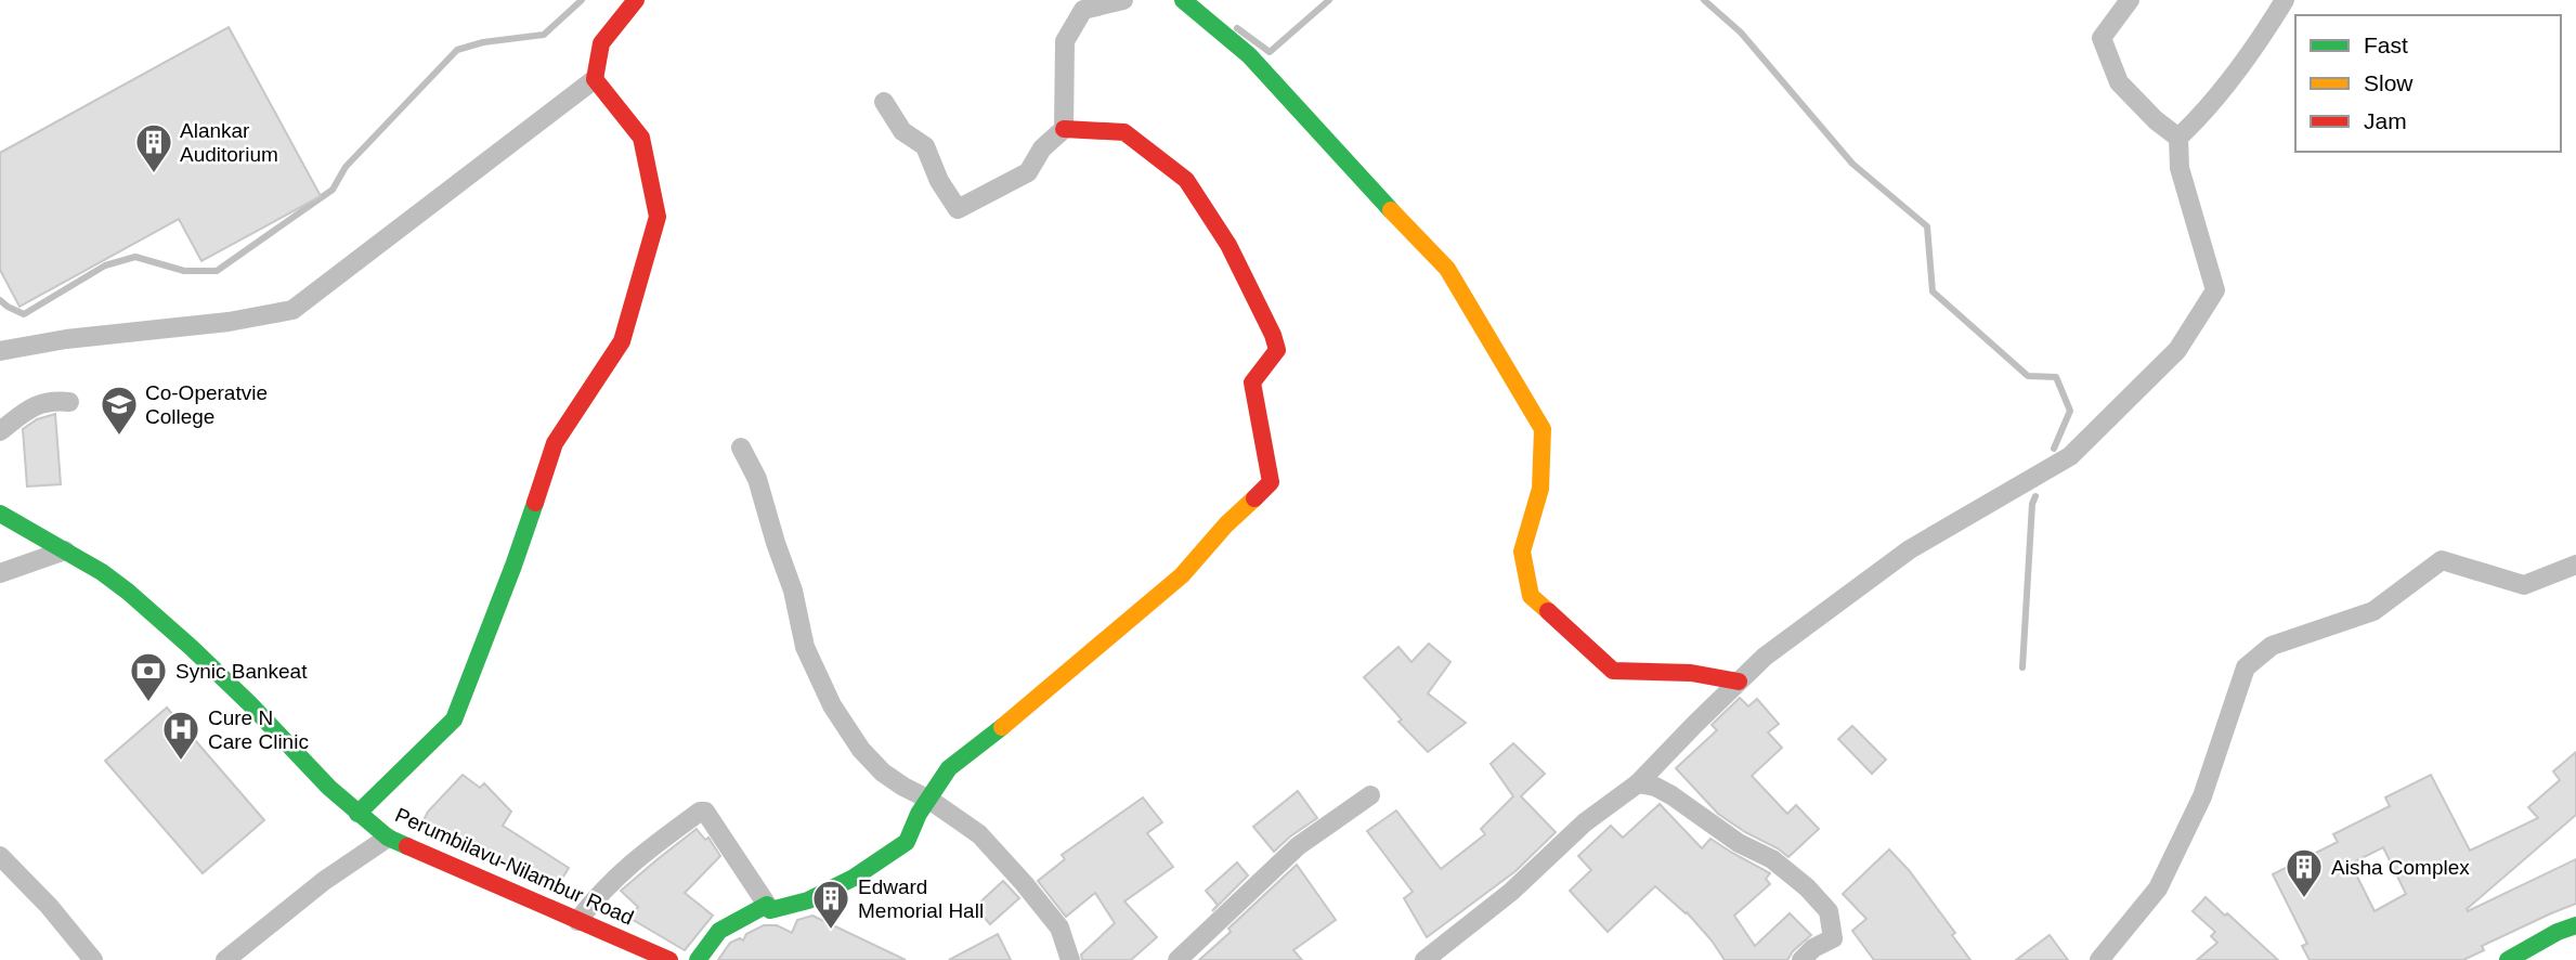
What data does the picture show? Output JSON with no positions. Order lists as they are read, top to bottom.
{
  "streets": {
    "main road": ["Perumbilavu-Nilambur Road"]
  },
  "places": {
    "building": ["Alankar Auditorium", "Aisha Complex", "Edward Memorial Hall"],
    "school or university": ["Co-Operatvie College"],
    "bank": ["Synic Bankeat"],
    "hospital": ["Cure N Care Clinic"]
  },
  "legend": ["Fast", "Slow", "Jam"]
}
